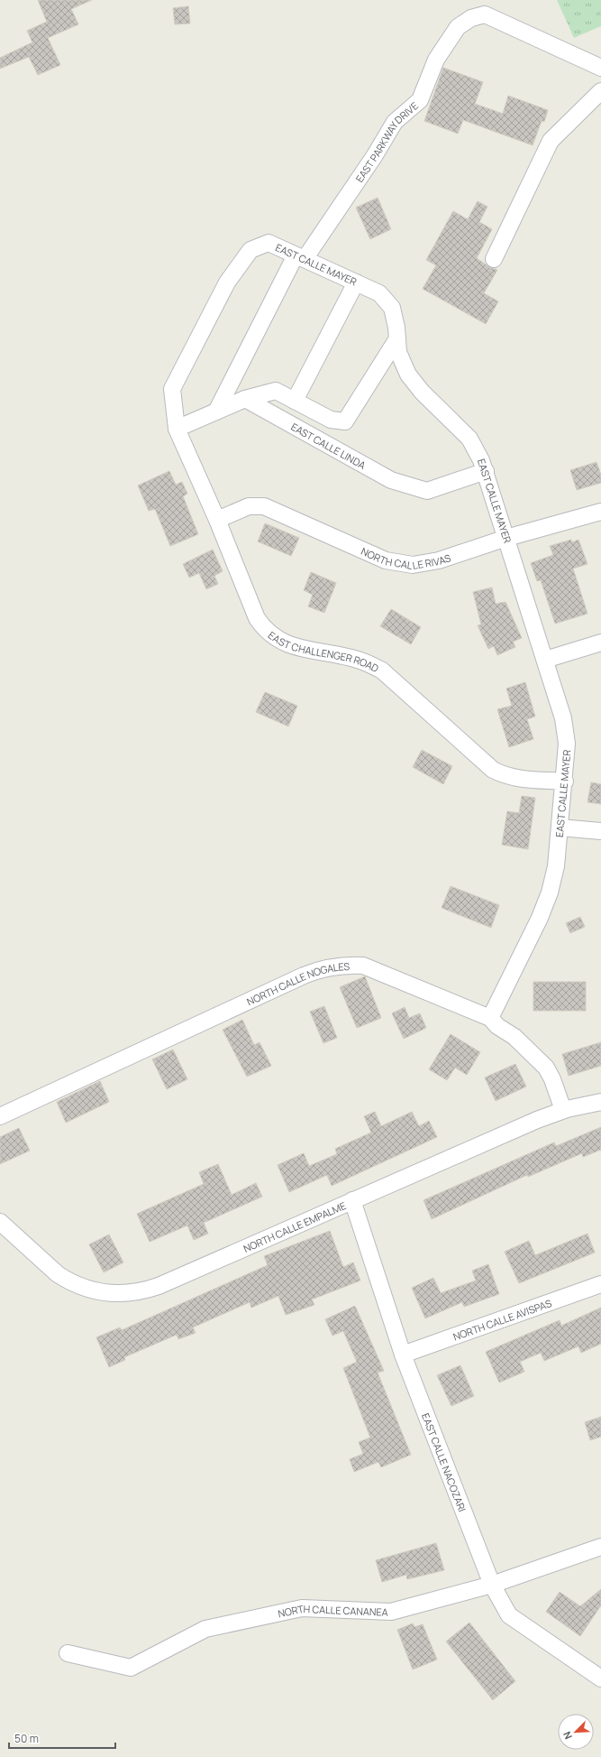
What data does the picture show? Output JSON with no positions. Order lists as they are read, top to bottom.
{
  "streets": {
    "street": [
      "EAST PARKWAY DRIVE",
      "EAST CALLE MAYER",
      "EAST CALLE LINDA",
      "NORTH CALLE RIVAS",
      "EAST CHALLENGER ROAD",
      "NORTH CALLE NOGALES",
      "NORTH CALLE EMPALME",
      "NORTH CALLE AVISPAS",
      "EAST CALLE NACOZARI",
      "NORTH CALLE CANANEA"
    ]
  },
  "crossings": [
    ["EAST PARKWAY DRIVE", "EAST CALLE MAYER"],
    ["EAST CALLE MAYER", "EAST CALLE LINDA"],
    ["EAST CALLE MAYER", "NORTH CALLE RIVAS"],
    ["EAST CALLE MAYER", "EAST CHALLENGER ROAD"],
    ["EAST CALLE MAYER", "NORTH CALLE NOGALES"],
    ["NORTH CALLE RIVAS", "EAST CHALLENGER ROAD"],
    ["NORTH CALLE NOGALES", "NORTH CALLE EMPALME"],
    ["NORTH CALLE EMPALME", "EAST CALLE NACOZARI"],
    ["NORTH CALLE AVISPAS", "EAST CALLE NACOZARI"],
    ["EAST CALLE NACOZARI", "NORTH CALLE CANANEA"]
  ],
  "scale_bar": "50 m",
  "north": "bottom left"
}
